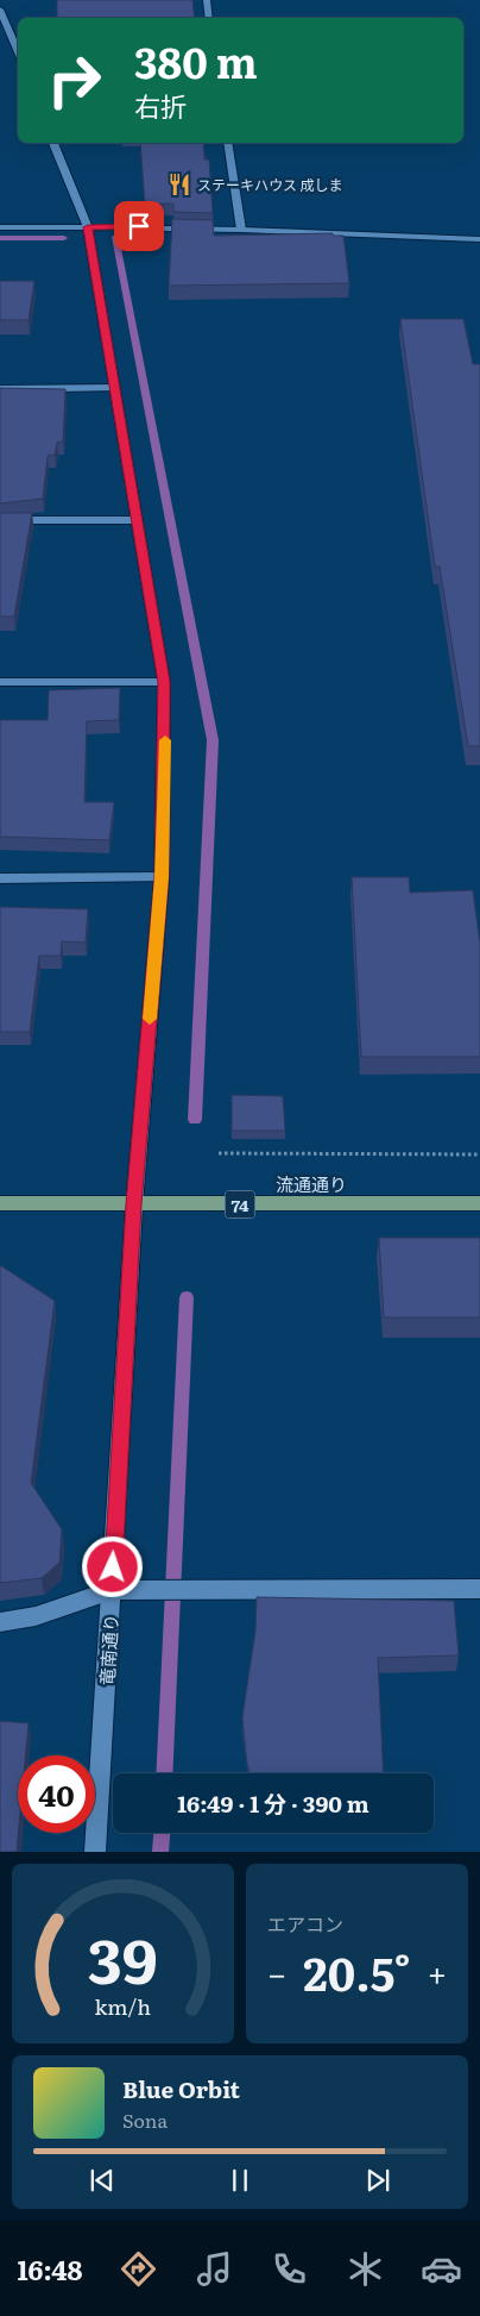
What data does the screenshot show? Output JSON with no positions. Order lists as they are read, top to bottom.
{
  "streets": {
    "main road": ["流通通り", "74"],
    "street": ["竜南通り"]
  },
  "crossings": [
    ["流通通り", "竜南通り"]
  ],
  "places": {
    "restaurant": ["ステーキハウス 成しま"]
  },
  "page": {
    "turn": ["380 m", "右折"],
    "limit": "40",
    "trip": "16:49 · 1 分 · 390 m",
    "tile": "エアコン",
    "heat": ["−", "20.5°", "+"],
    "song": ["Blue Orbit", "Sona"],
    "tabs": "16:48",
    "gauge": ["39", "km/h"]
  }
}
